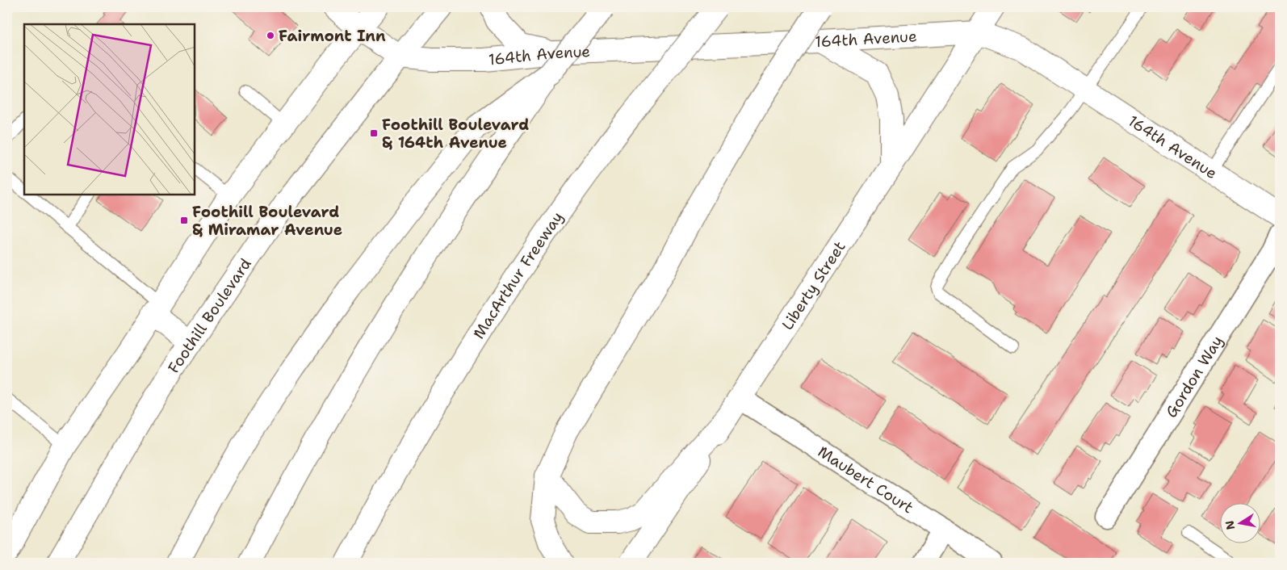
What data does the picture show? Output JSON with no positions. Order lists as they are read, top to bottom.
{
  "streets": {
    "main road": [
      "164th Avenue",
      "MacArthur Freeway",
      "Liberty Street",
      "Foothill Boulevard"
    ],
    "street": ["Gordon Way", "Maubert Court"]
  },
  "crossings": [
    ["164th Avenue", "Liberty Street"],
    ["164th Avenue", "Foothill Boulevard"],
    ["Liberty Street", "Maubert Court"]
  ],
  "places": {
    "other": ["Fairmont Inn"],
    "transit": ["Foothill Boulevard & 164th Avenue", "Foothill Boulevard & Miramar Avenue"]
  },
  "north": "left"
}
